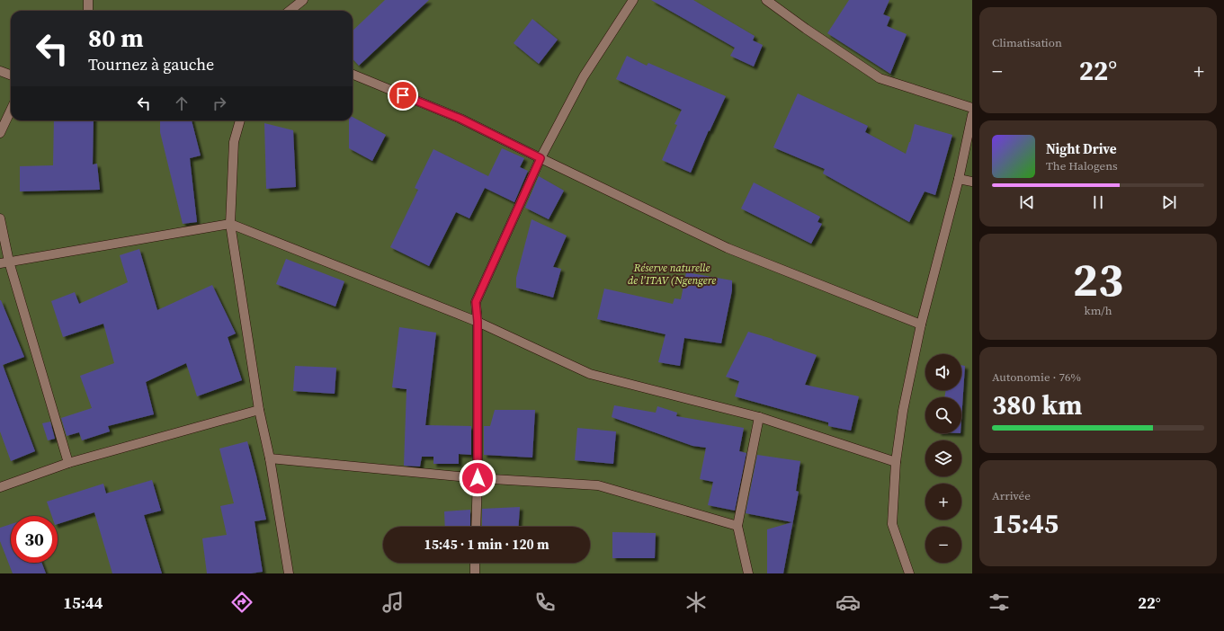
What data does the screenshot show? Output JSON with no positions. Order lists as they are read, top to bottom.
{
  "parks": ["Réserve naturelle de l'ITAV (Ngengere"],
  "page": {
    "tile": [
      "Climatisation",
      ["23", "km/h"],
      ["Autonomie · 76%", "380 km"],
      ["Arrivée", "15:45"]
    ],
    "turn": ["80 m", "Tournez à gauche"],
    "heat": ["−", "22°", "+"],
    "song": ["Night Drive", "The Halogens"],
    "map_buttons": ["+", "−"],
    "limit": "30",
    "trip": "15:45 · 1 min · 120 m",
    "tabs": ["15:44", "22°"]
  }
}
